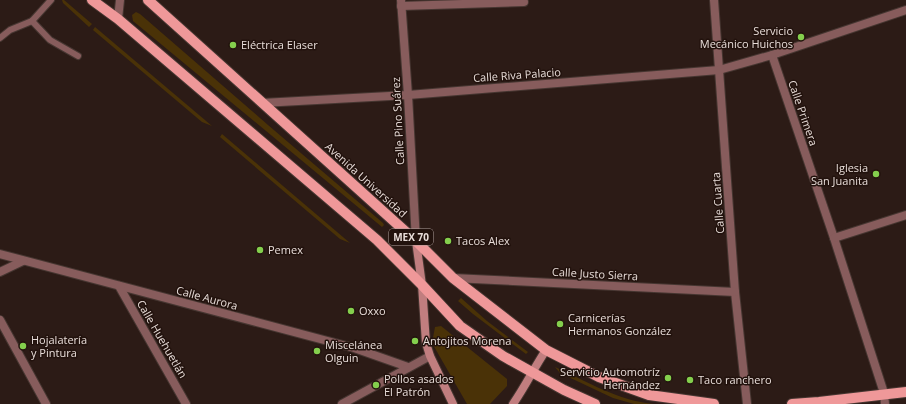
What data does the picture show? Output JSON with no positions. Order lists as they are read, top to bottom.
{
  "streets": {
    "main road": ["Avenida Universidad", "MEX 70"],
    "street": [
      "Calle Riva Palacio",
      "Calle Primera",
      "Calle Pino Suárez",
      "Calle Cuarta",
      "Calle Justo Sierra",
      "Calle Aurora",
      "Calle Huehuetlán"
    ]
  },
  "crossings": [
    ["Calle Riva Palacio", "Calle Primera"],
    ["Calle Riva Palacio", "Calle Pino Suárez"],
    ["Calle Riva Palacio", "Avenida Universidad"],
    ["Calle Riva Palacio", "Calle Cuarta"],
    ["Calle Pino Suárez", "Avenida Universidad"],
    ["Avenida Universidad", "Calle Justo Sierra"],
    ["Calle Cuarta", "Calle Justo Sierra"],
    ["Calle Aurora", "Calle Huehuetlán"]
  ],
  "places": [
    "Servicio Mecánico Huichos",
    "Eléctrica Elaser",
    "Iglesia San Juanita",
    "Tacos Alex",
    "Pemex",
    "Oxxo",
    "Carnicerías Hermanos González",
    "Antojitos Morena",
    "Hojalatería y Pintura",
    "Miscelánea Olguin",
    "Servicio Automotríz Hernández",
    "Taco ranchero",
    "Pollos asados El Patrón"
  ]
}
